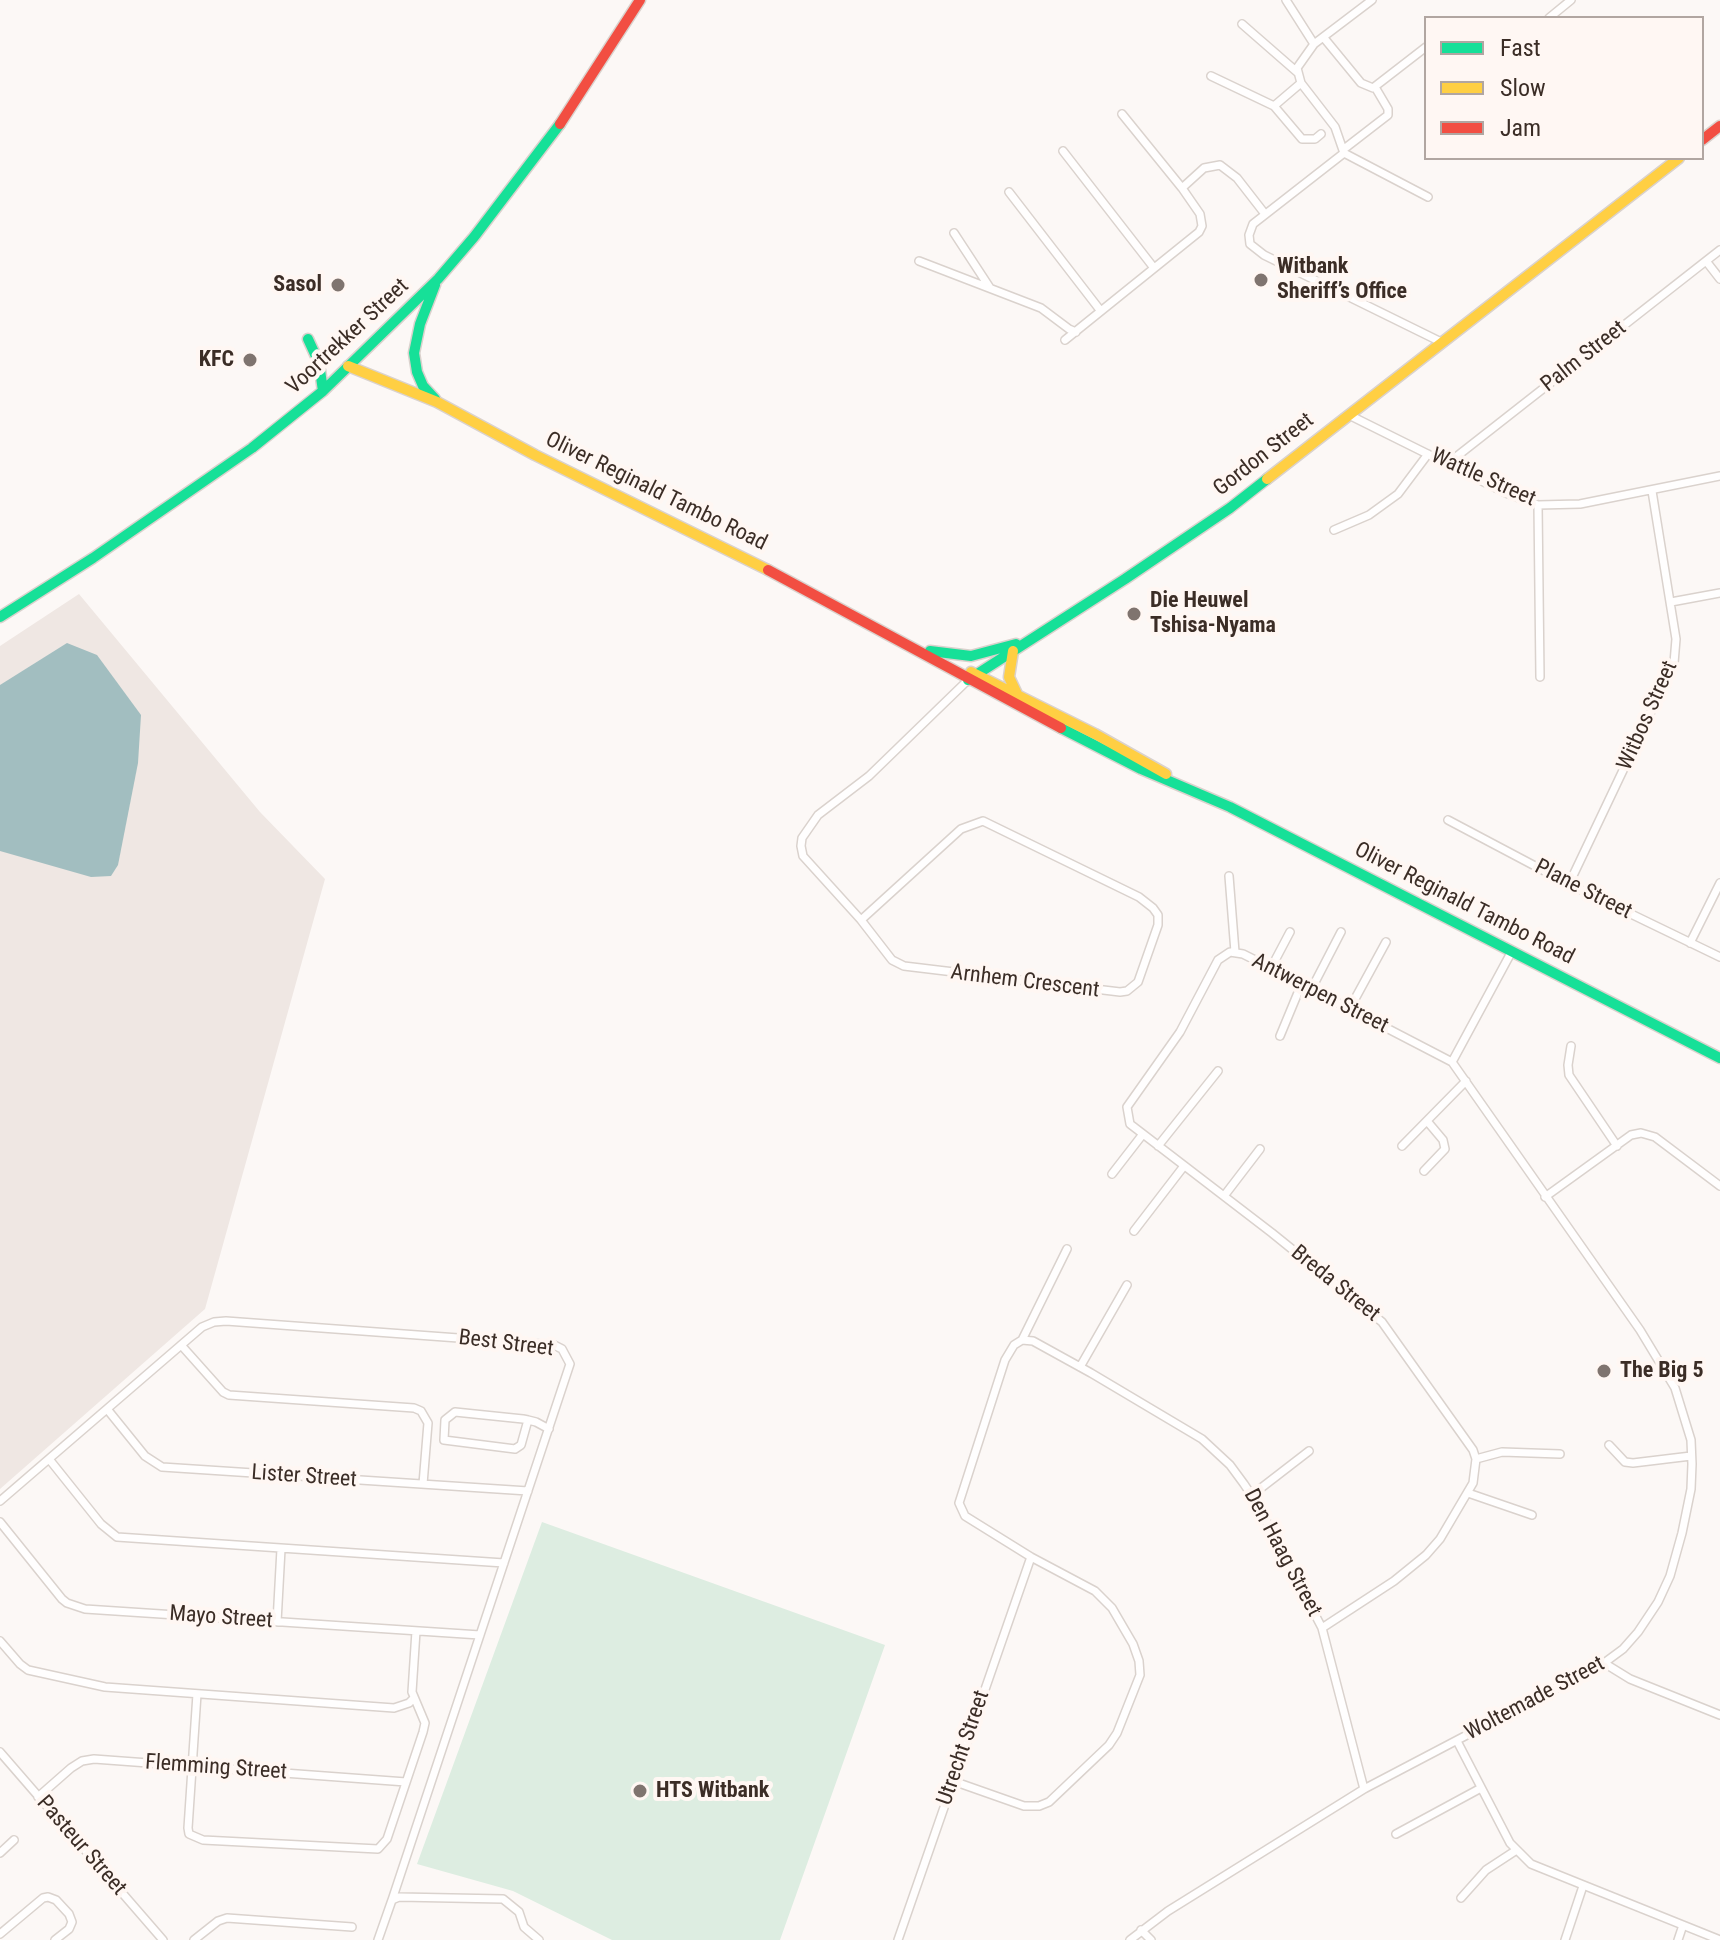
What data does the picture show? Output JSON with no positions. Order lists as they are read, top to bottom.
{
  "streets": {
    "main road": ["Voortrekker Street", "Gordon Street", "Oliver Reginald Tambo Road"],
    "street": [
      "Palm Street",
      "Wattle Street",
      "Witbos Street",
      "Plane Street",
      "Arnhem Crescent",
      "Antwerpen Street",
      "Breda Street",
      "Best Street",
      "Lister Street",
      "Den Haag Street",
      "Mayo Street",
      "Woltemade Street",
      "Utrecht Street",
      "Flemming Street",
      "Pasteur Street"
    ]
  },
  "crossings": [
    ["Voortrekker Street", "Oliver Reginald Tambo Road"],
    ["Palm Street", "Wattle Street"],
    ["Gordon Street", "Wattle Street"],
    ["Gordon Street", "Oliver Reginald Tambo Road"],
    ["Gordon Street", "Arnhem Crescent"],
    ["Wattle Street", "Witbos Street"],
    ["Witbos Street", "Plane Street"],
    ["Antwerpen Street", "Breda Street"],
    ["Antwerpen Street", "Woltemade Street"],
    ["Best Street", "Lister Street"],
    ["Best Street", "Mayo Street"],
    ["Den Haag Street", "Woltemade Street"],
    ["Flemming Street", "Pasteur Street"]
  ],
  "places": [
    "Witbank Sheriff’s Office",
    "Sasol",
    "KFC",
    "Die Heuwel Tshisa-Nyama",
    "The Big 5",
    "HTS Witbank"
  ],
  "legend": ["Fast", "Slow", "Jam"]
}
